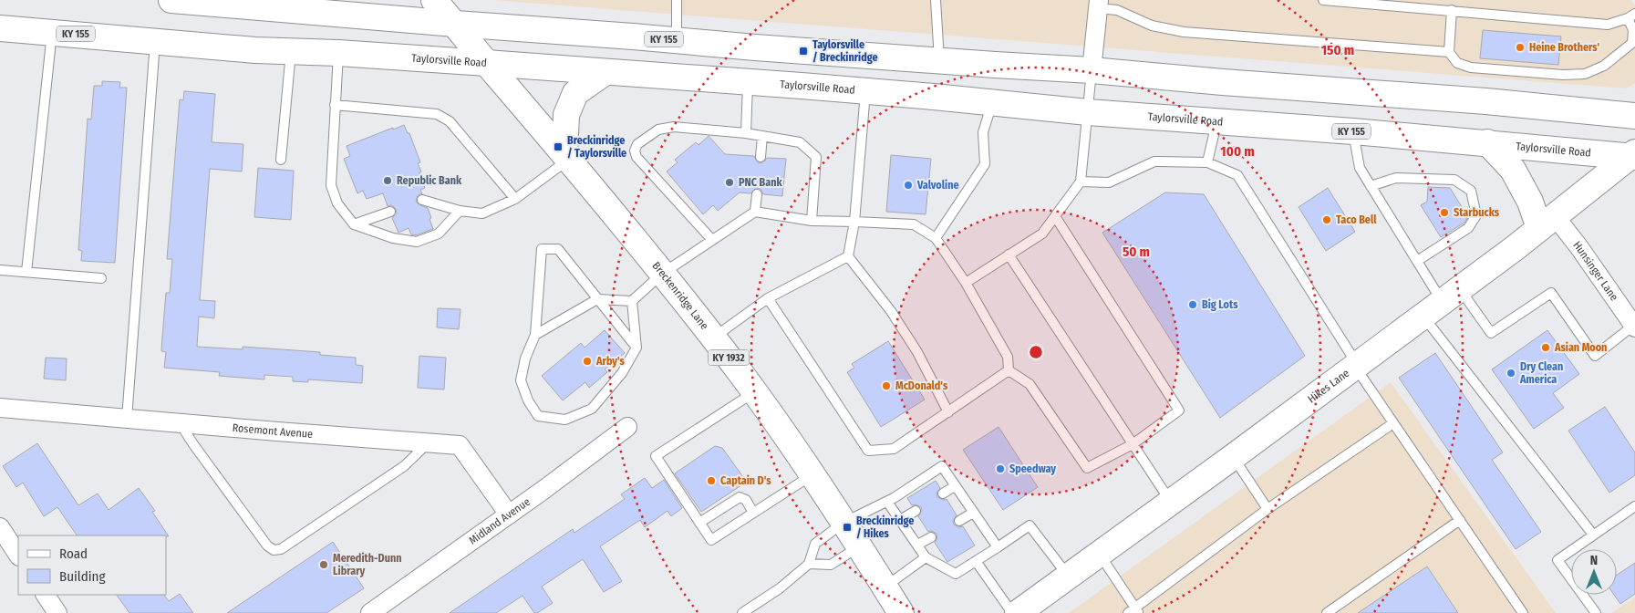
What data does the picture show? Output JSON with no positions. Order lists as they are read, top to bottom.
{
  "streets": {
    "main road": [
      "KY 155",
      "Taylorsville Road",
      "Breckenridge Lane",
      "KY 1932",
      "Hikes Lane"
    ],
    "street": ["Hunsinger Lane", "Rosemont Avenue", "Midland Avenue"]
  },
  "crossings": [
    ["KY 155", "Breckenridge Lane"],
    ["Taylorsville Road", "Breckenridge Lane"],
    ["Taylorsville Road", "Hikes Lane"],
    ["Hunsinger Lane", "Hikes Lane"],
    ["Rosemont Avenue", "Midland Avenue"]
  ],
  "places": {
    "other": [
      "Heine Brothers'",
      "Republic Bank",
      "PNC Bank",
      "Valvoline",
      "Starbucks",
      "Taco Bell",
      "Big Lots",
      "Asian Moon",
      "Arby's",
      "Dry Clean America",
      "McDonald's",
      "Speedway",
      "Captain D's",
      "Meredith-Dunn Library"
    ],
    "transit": ["Taylorsville / Breckinridge", "Breckinridge / Taylorsville", "Breckinridge / Hikes"]
  },
  "legend": ["Road", "Building"],
  "north": "top",
  "rings": ["150 m", "100 m", "50 m"]
}
